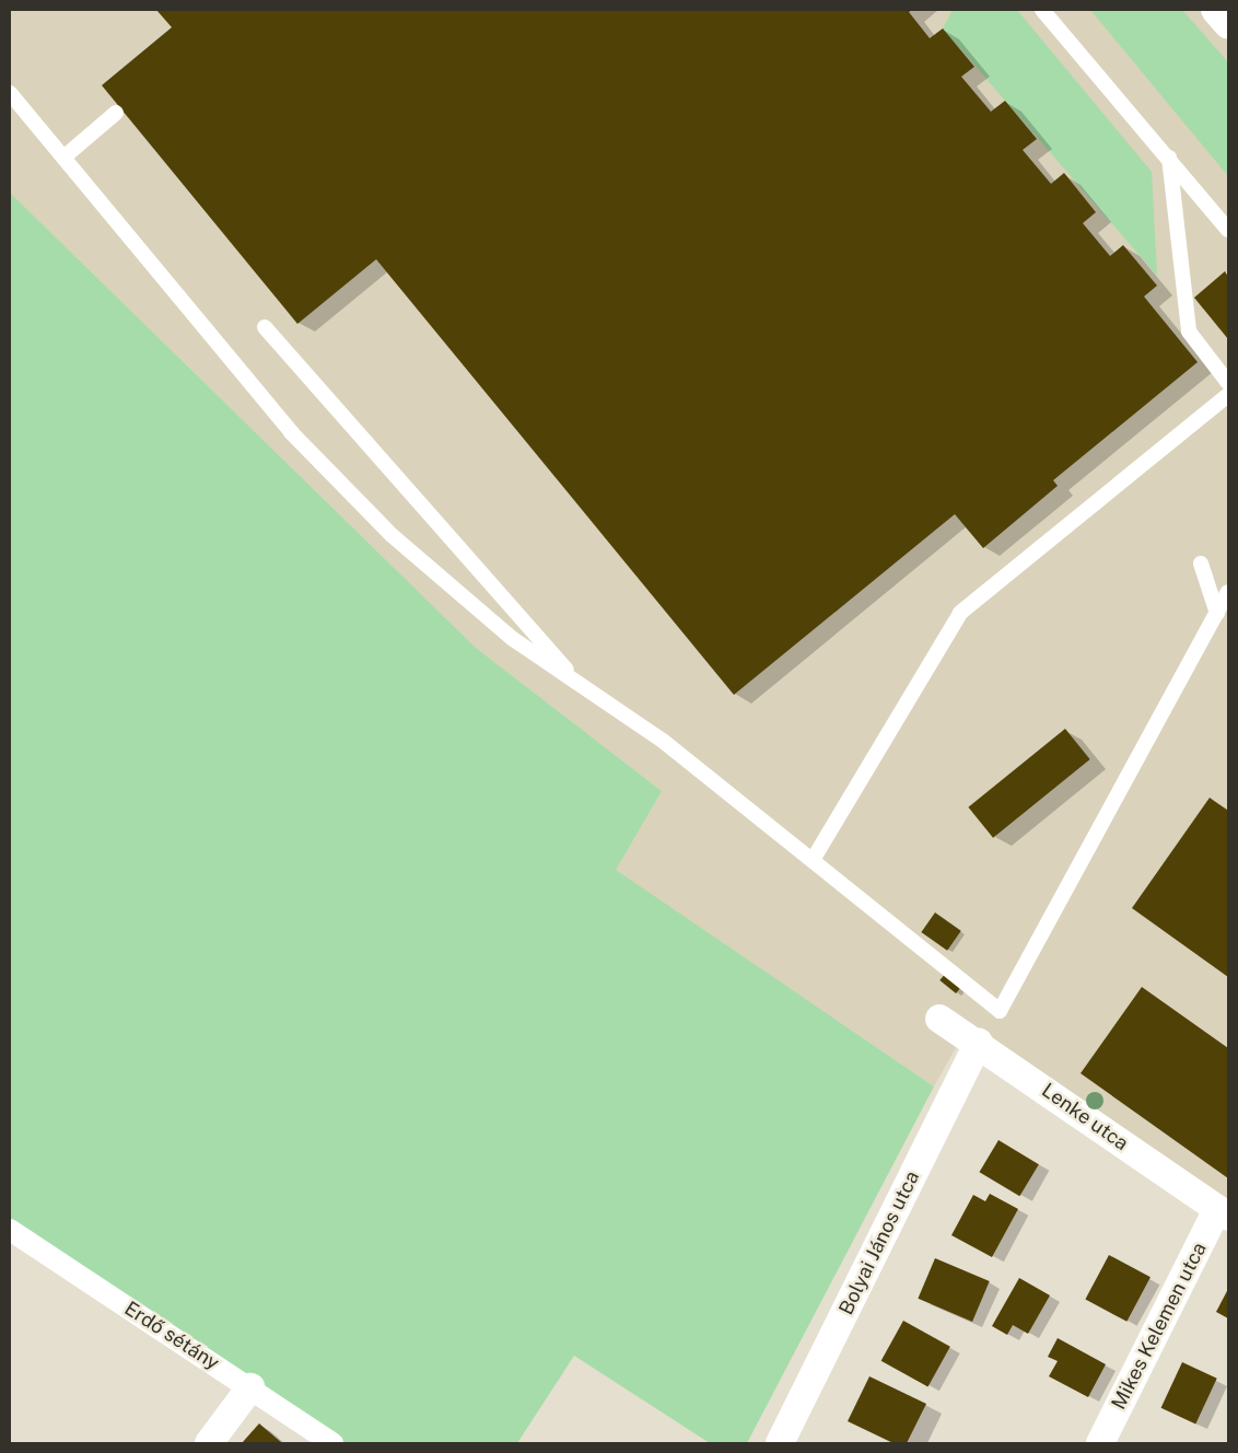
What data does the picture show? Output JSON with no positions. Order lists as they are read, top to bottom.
{
  "streets": {
    "street": [
      "Lenke utca",
      "Bolyai János utca",
      "Mikes Kelemen utca",
      "Erdő sétány"
    ]
  },
  "crossings": [
    ["Lenke utca", "Bolyai János utca"],
    ["Lenke utca", "Mikes Kelemen utca"]
  ]
}
